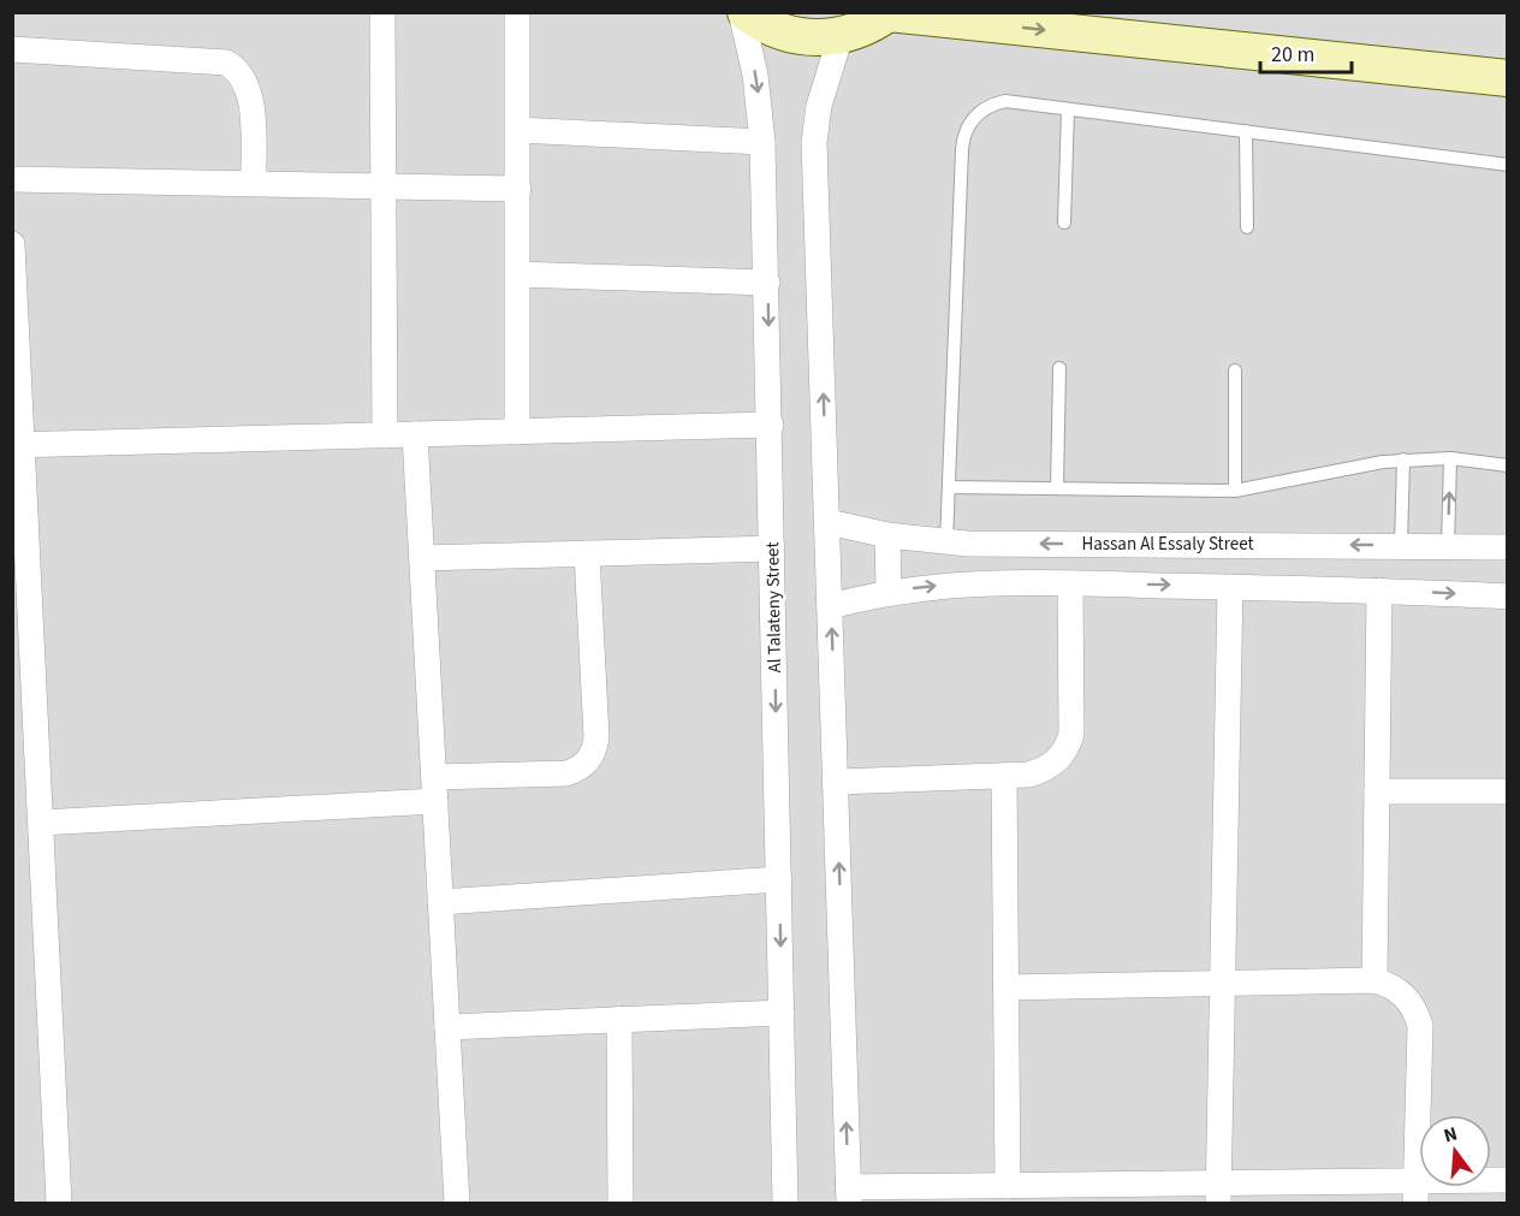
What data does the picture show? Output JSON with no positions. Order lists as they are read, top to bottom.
{
  "streets": {
    "street": ["Hassan Al Essaly Street", "Al Talateny Street"]
  },
  "scale_bar": "20 m",
  "north": "top"
}
